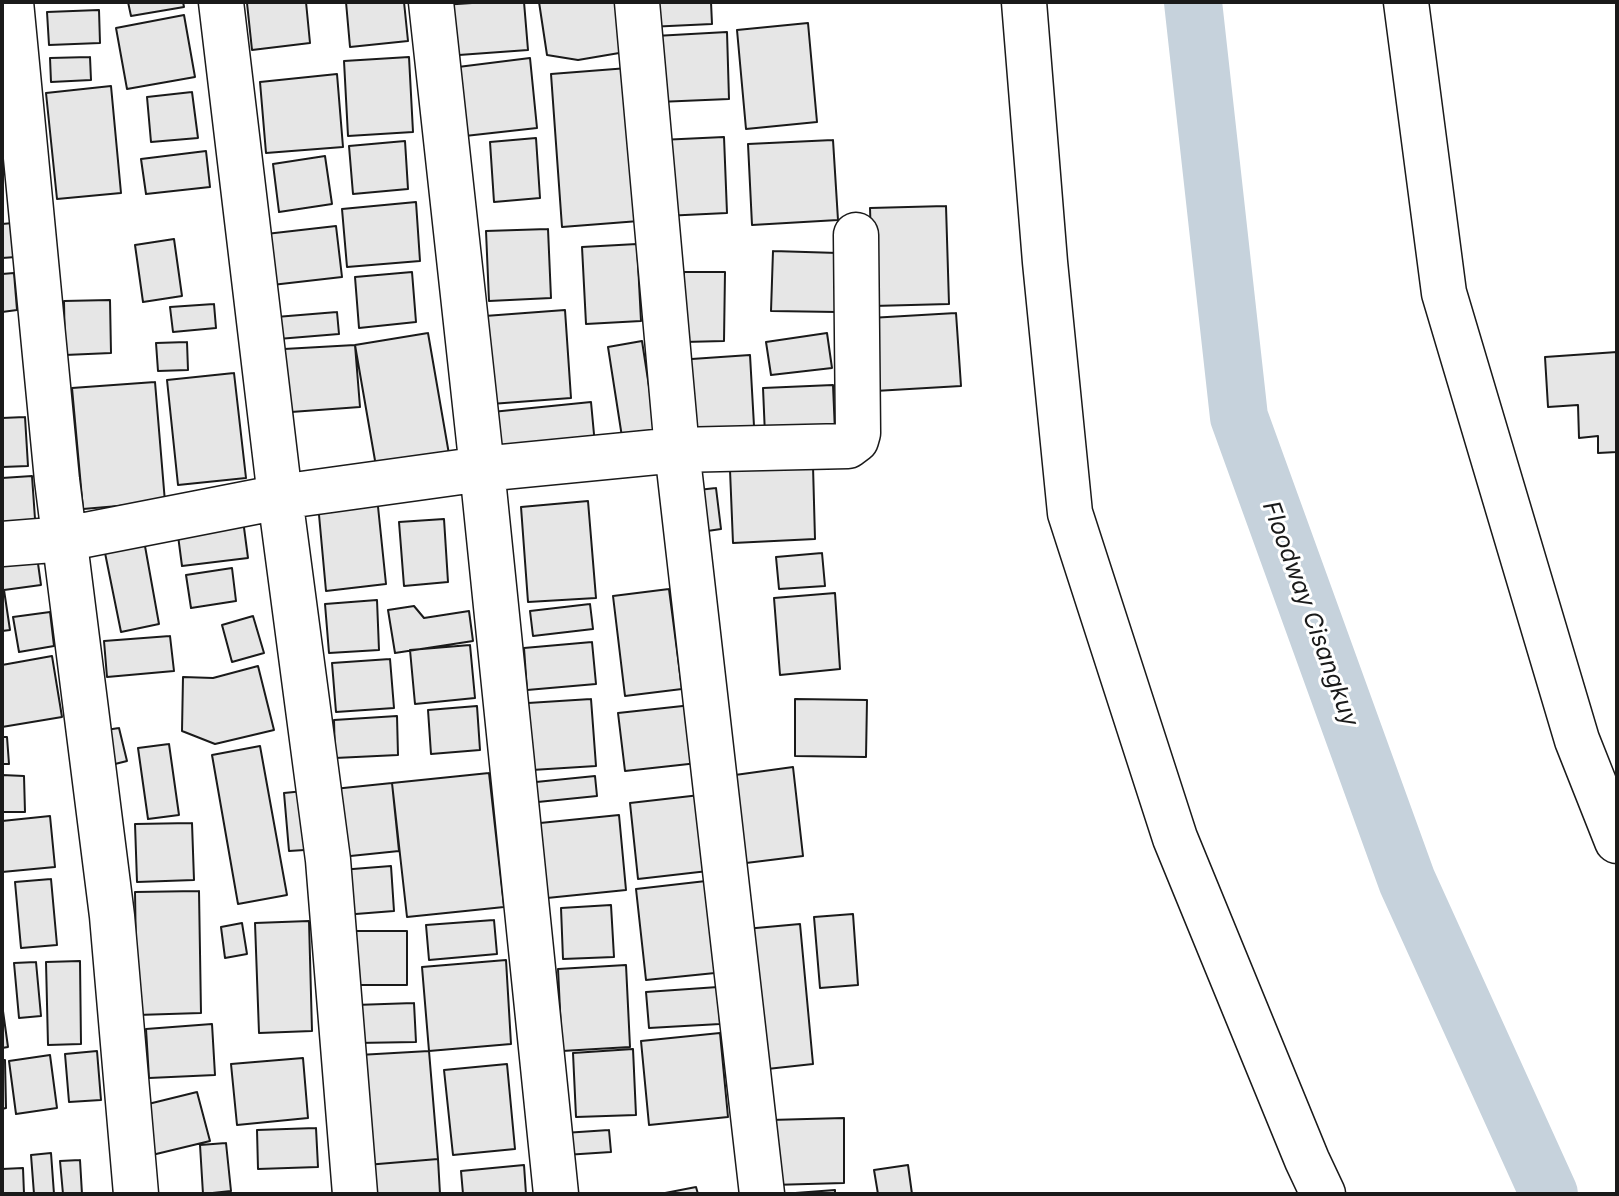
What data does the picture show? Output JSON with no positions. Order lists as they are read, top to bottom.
{
  "water": ["Floodway Cisangkuy"]
}
